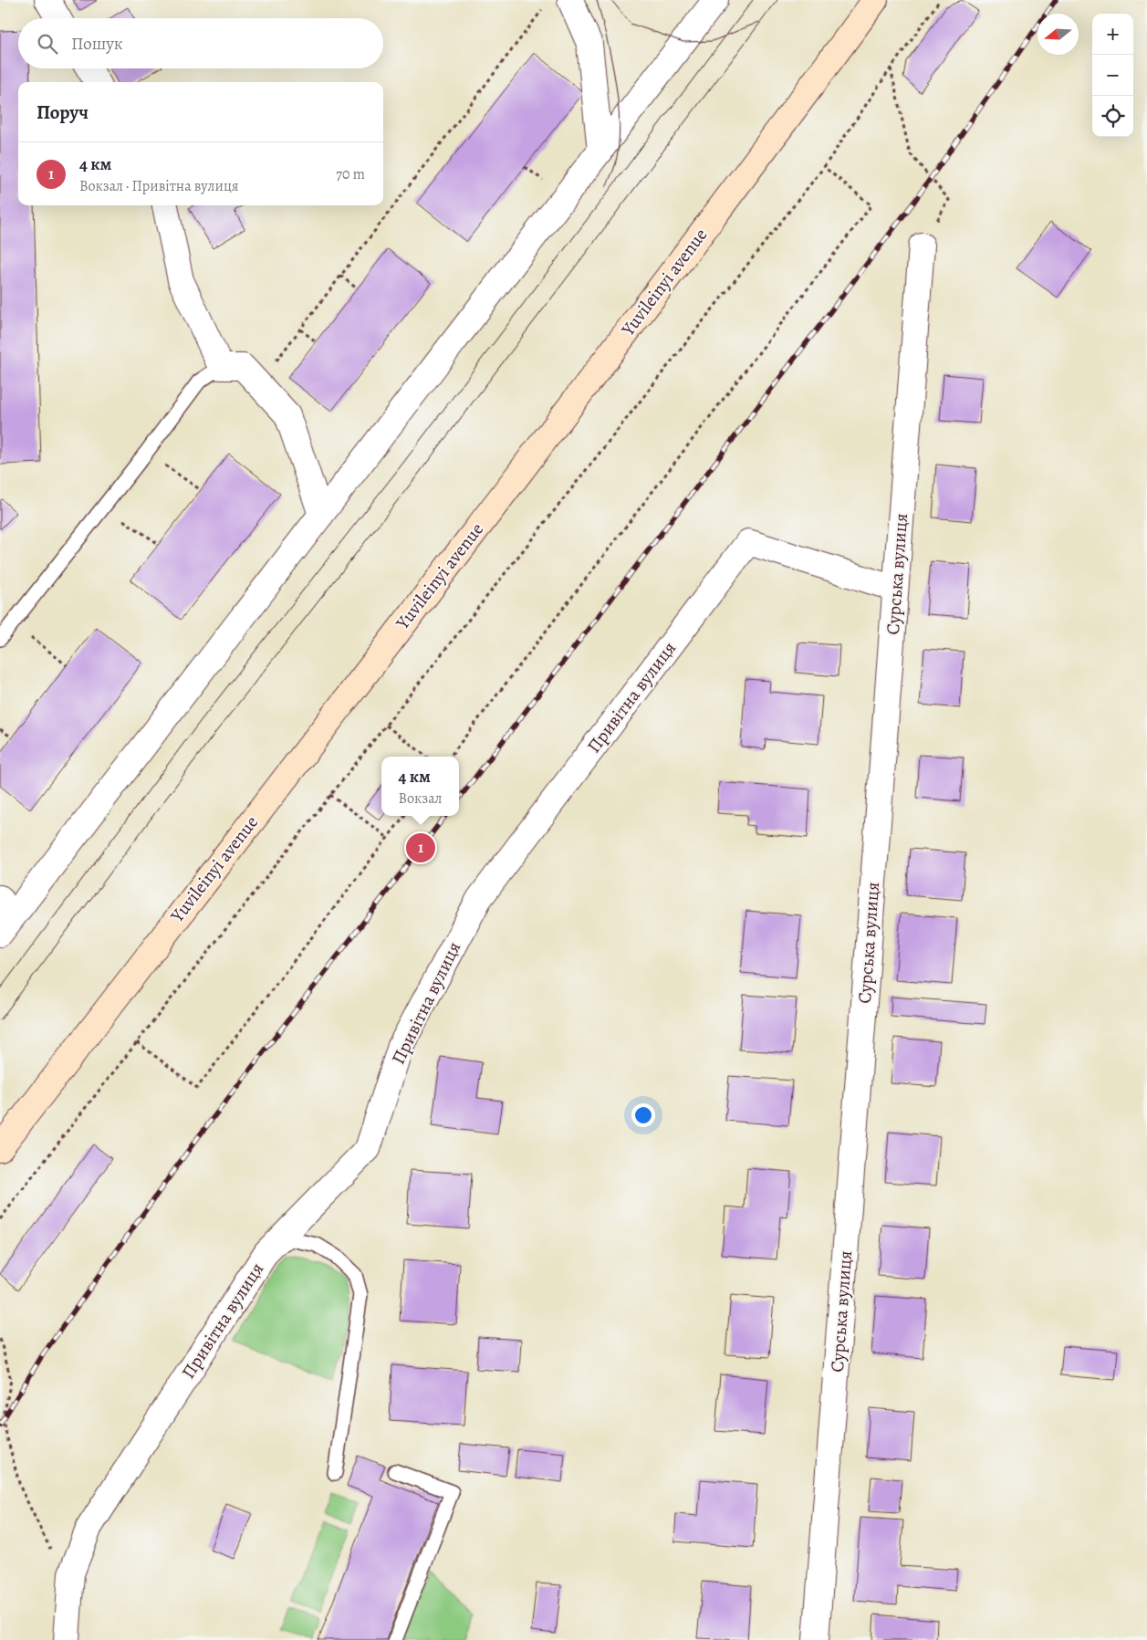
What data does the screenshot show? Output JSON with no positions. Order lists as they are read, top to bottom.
{
  "streets": {
    "main road": ["Yuvileinyi avenue"],
    "street": ["Сурська вулиця", "Привітна вулиця"]
  },
  "crossings": [
    ["Сурська вулиця", "Привітна вулиця"]
  ],
  "north": "left",
  "page": {
    "map_buttons": ["+", "−"],
    "search": "Пошук",
    "heading": "Поруч",
    "list": [
      {
        "mark": "1",
        "name": "4 км",
        "note": "Вокзал · Привітна вулиця",
        "value": "70 m"
      }
    ],
    "popup": ["4 км", "Вокзал"],
    "pins": "1"
  }
}
